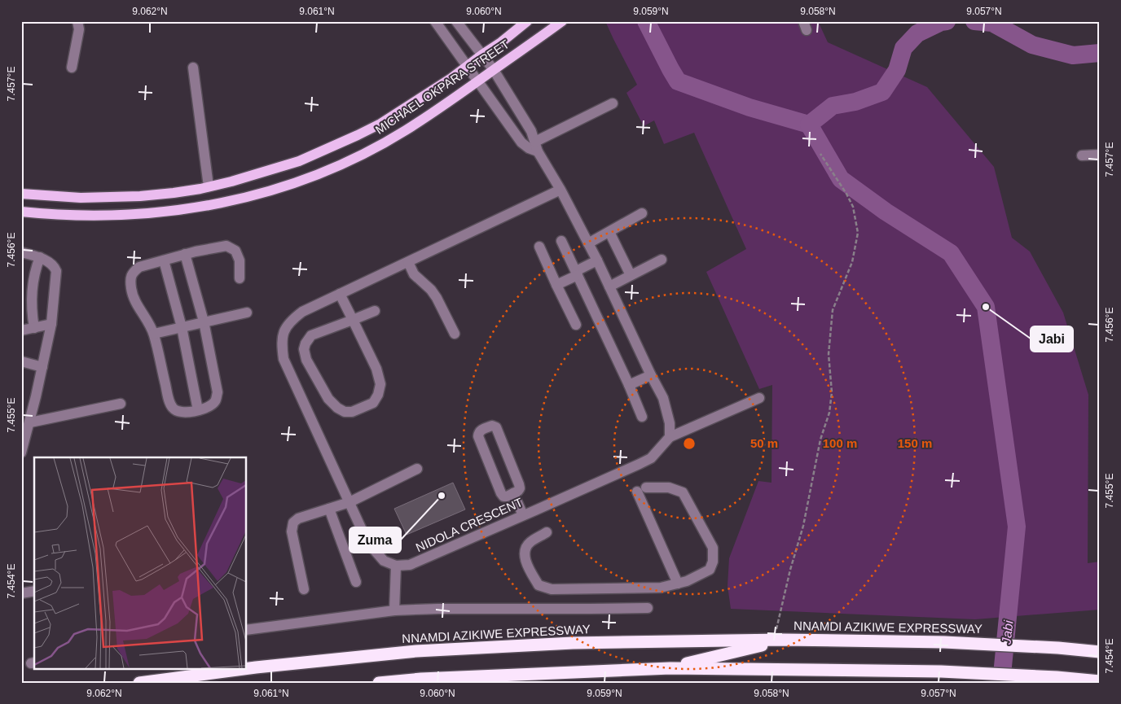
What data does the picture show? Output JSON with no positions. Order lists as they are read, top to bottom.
{
  "streets": {
    "highway": ["NNAMDI AZIKIWE EXPRESSWAY"],
    "main road": ["MICHAEL OKPARA STREET"],
    "street": ["NIDOLA CRESCENT"]
  },
  "water": ["Jabi"],
  "places": ["Jabi", "Zuma"],
  "coordinates": [
    "9.062°N",
    "9.061°N",
    "9.060°N",
    "9.059°N",
    "9.058°N",
    "9.057°N",
    "7.457°E",
    "7.456°E",
    "7.455°E",
    "7.454°E"
  ],
  "rings": ["50 m", "100 m", "150 m"]
}
